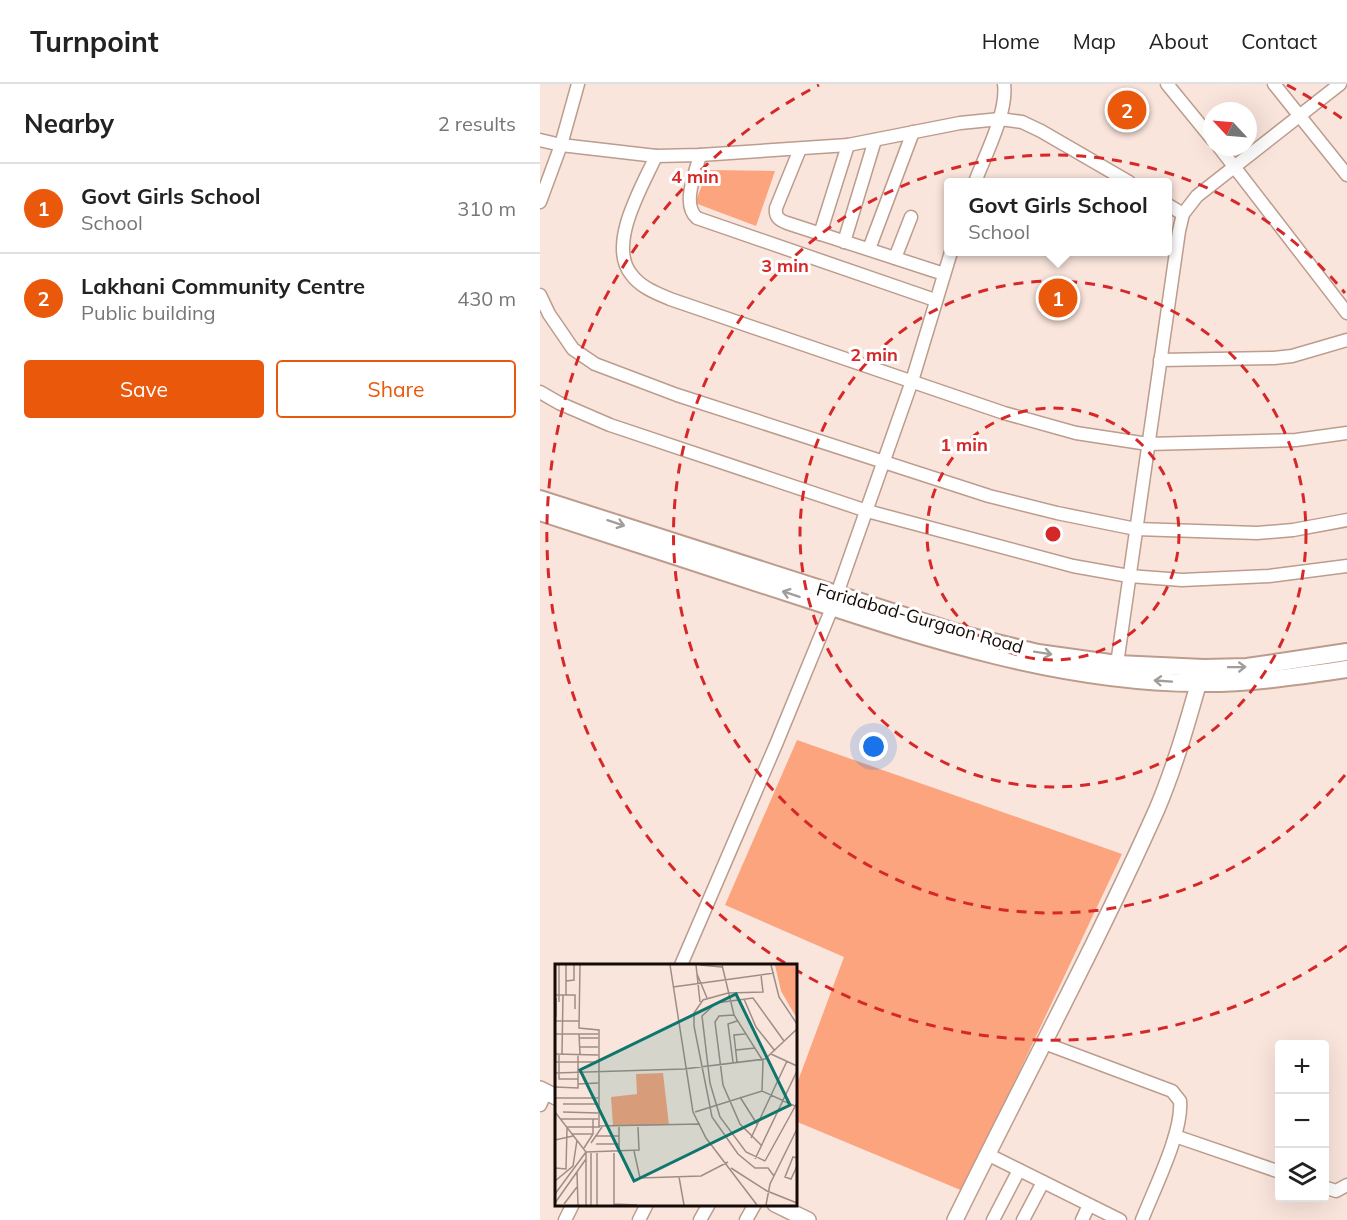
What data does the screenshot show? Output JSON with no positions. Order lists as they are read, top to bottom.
{
  "streets": {
    "main road": ["Faridabad-Gurgaon Road"]
  },
  "north": "top left",
  "page": {
    "header": "Turnpoint",
    "nav": [
      "Home",
      "Map",
      "About",
      "Contact"
    ],
    "heading": ["Nearby", "2 results"],
    "pins": ["2", "1"],
    "list": [
      {
        "mark": "1",
        "name": "Govt Girls School",
        "note": "School",
        "value": "310 m"
      },
      {
        "mark": "2",
        "name": "Lakhani Community Centre",
        "note": "Public building",
        "value": "430 m"
      }
    ],
    "popup": ["Govt Girls School", "School"],
    "buttons": ["Save", "Share"],
    "map_buttons": ["+", "−"]
  },
  "rings": [
    "4 min",
    "3 min",
    "2 min",
    "1 min"
  ]
}
